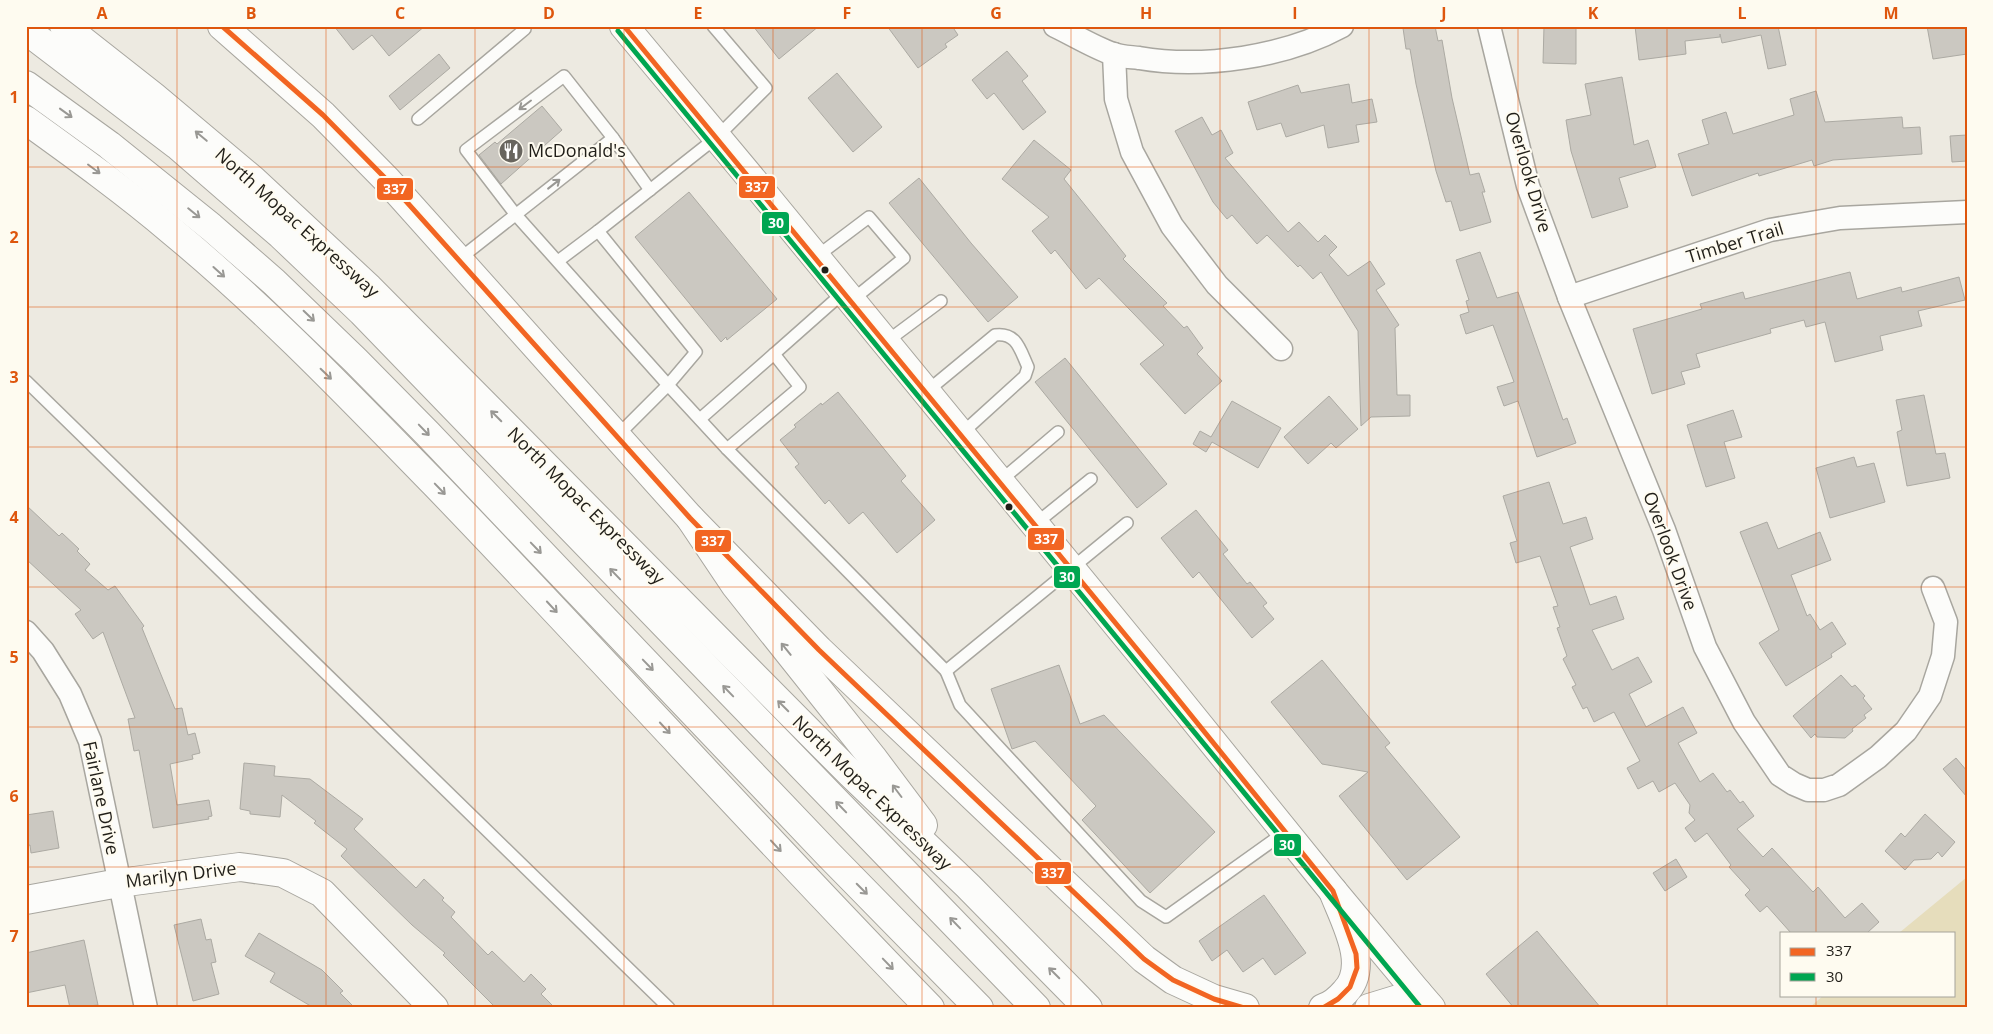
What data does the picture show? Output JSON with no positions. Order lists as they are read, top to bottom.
{
  "streets": {
    "main road": ["North Mopac Expressway", "Marilyn Drive"],
    "street": ["Overlook Drive", "Timber Trail", "Fairlane Drive"]
  },
  "crossings": [
    ["Overlook Drive", "Timber Trail"],
    ["Fairlane Drive", "Marilyn Drive"]
  ],
  "places": {
    "restaurant": ["McDonald's"]
  },
  "lines": ["transit line 337", "transit line 30"],
  "legend": ["337", "30"],
  "grid": {
    "columns": [
      "A",
      "B",
      "C",
      "D",
      "E",
      "F",
      "G",
      "H",
      "I",
      "J",
      "K",
      "L",
      "M"
    ],
    "rows": [
      "1",
      "2",
      "3",
      "4",
      "5",
      "6",
      "7"
    ]
  }
}
